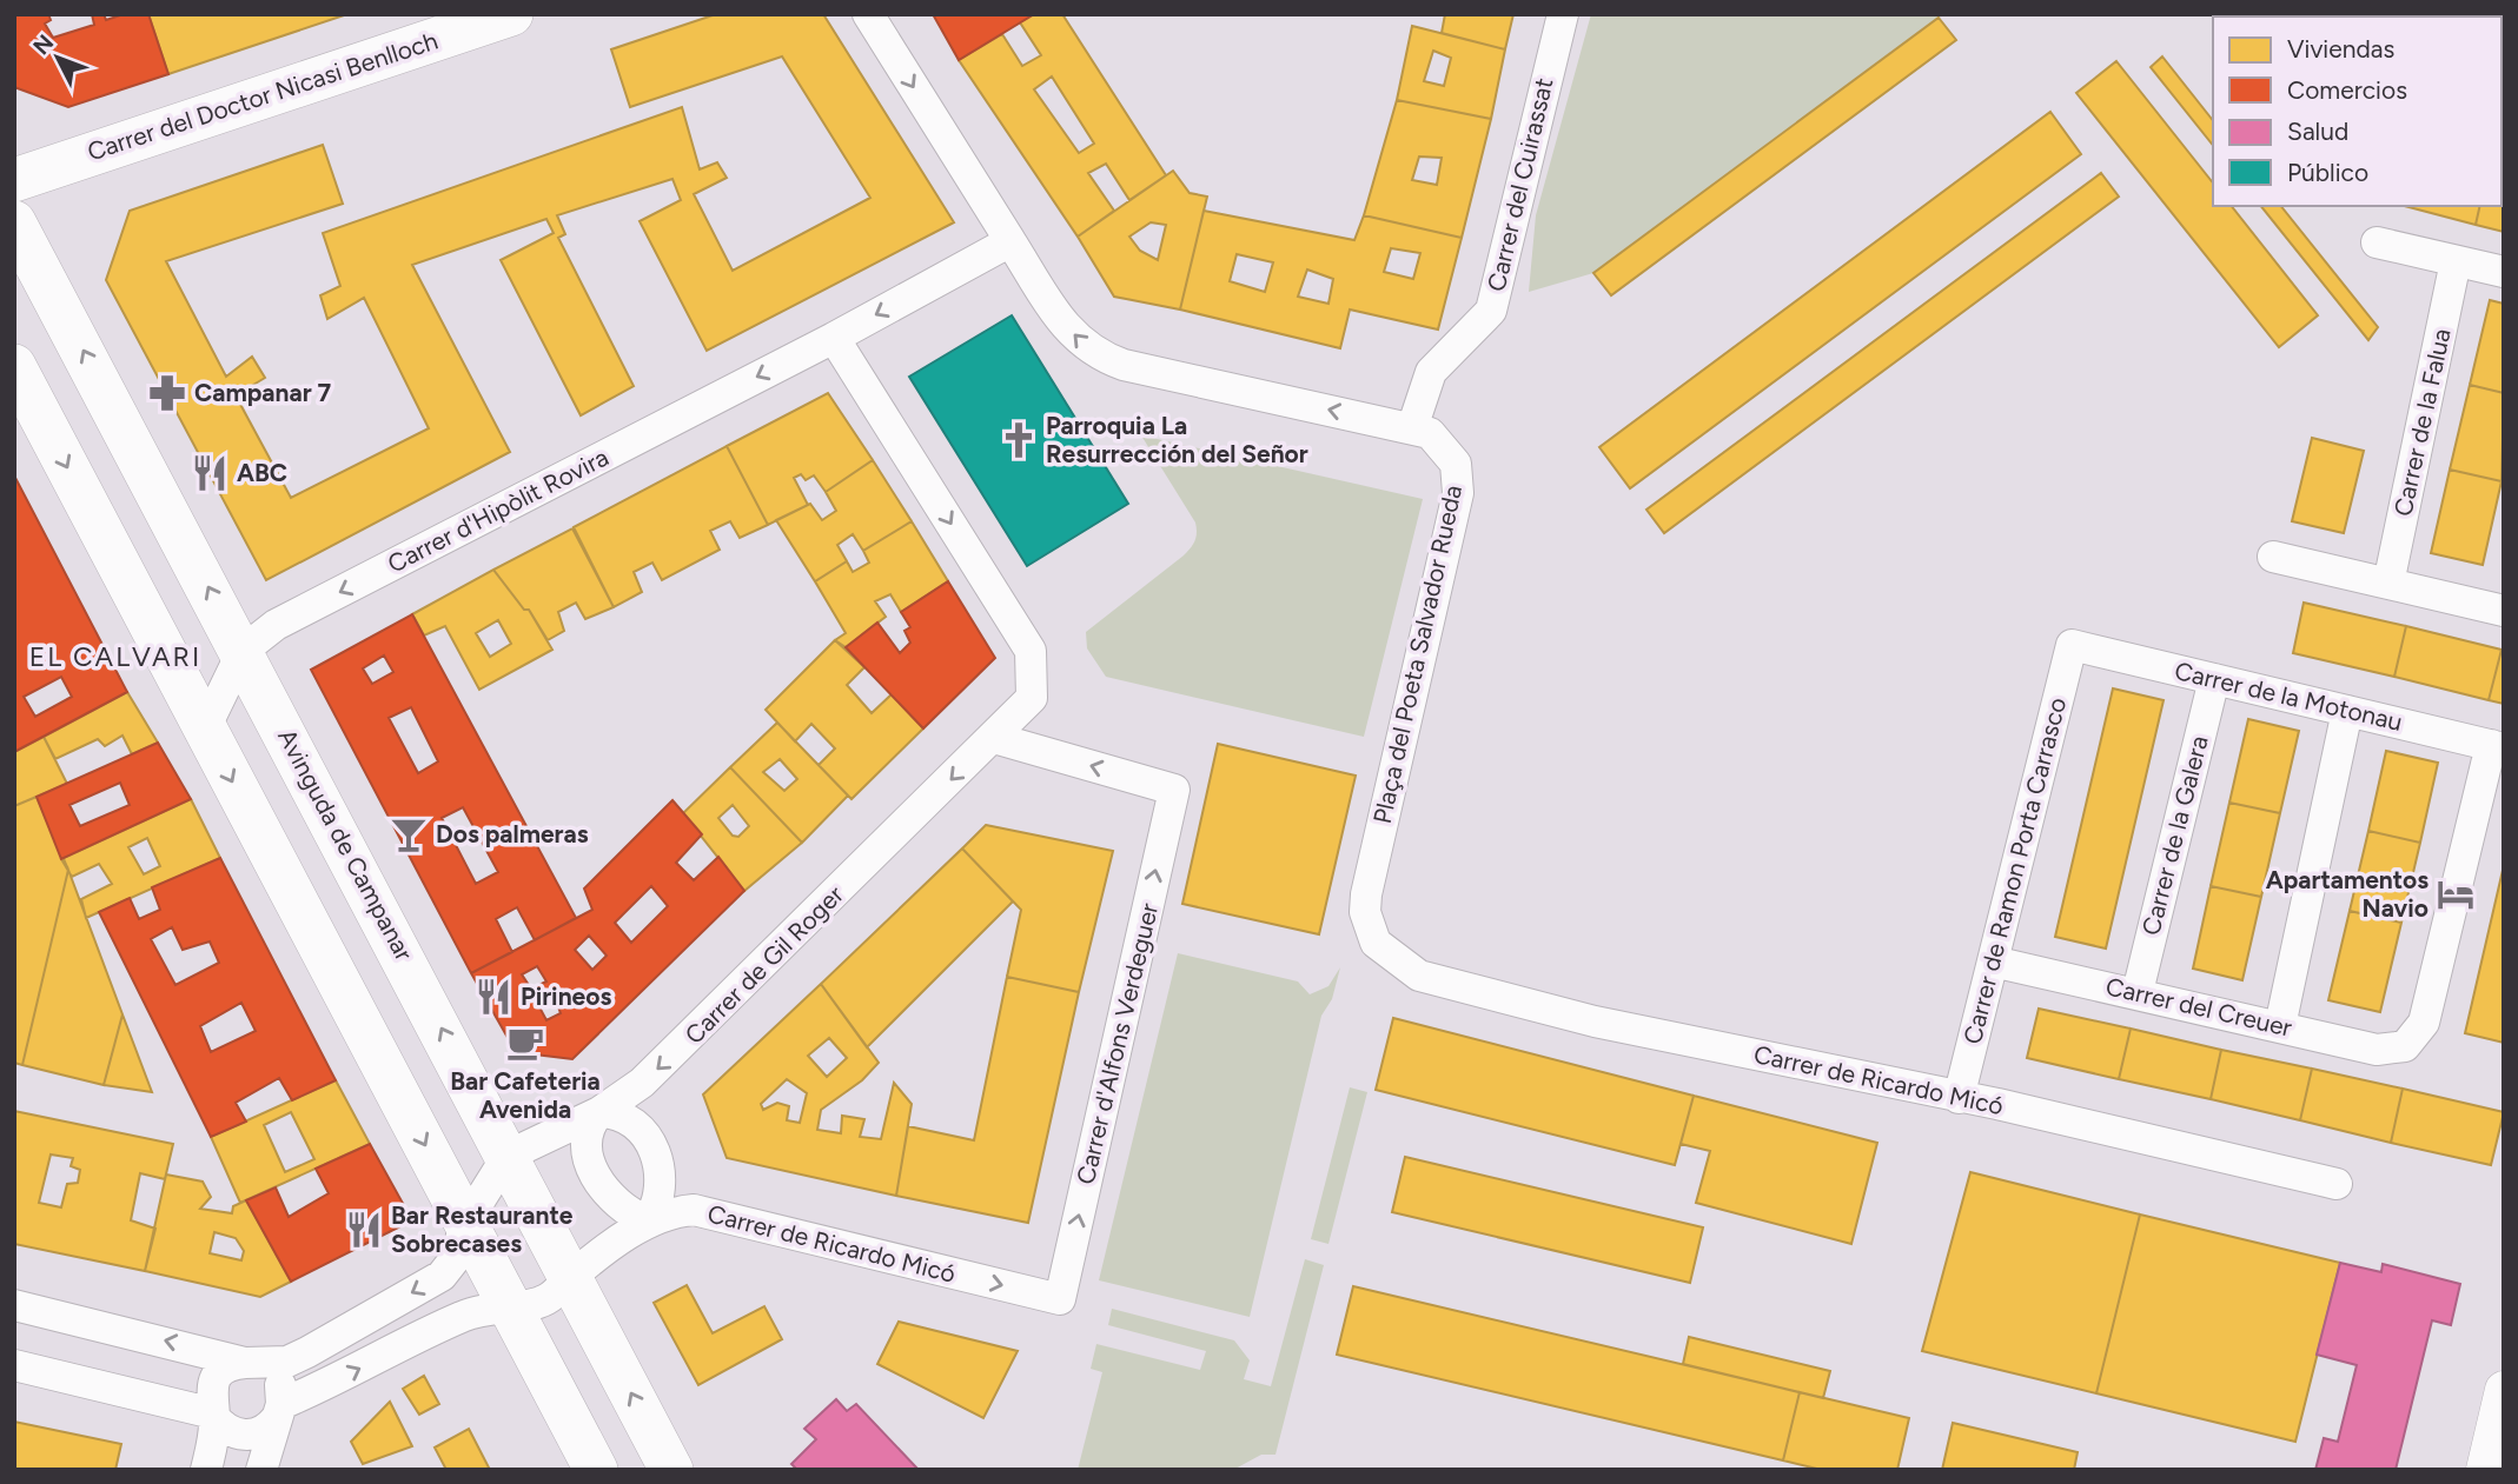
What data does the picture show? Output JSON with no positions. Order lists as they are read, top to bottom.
{
  "streets": {
    "main road": ["Carrer del Doctor Nicasi Benlloch", "Avinguda de Campanar"],
    "street": [
      "Carrer del Cuirassat",
      "Carrer de la Falua",
      "Carrer d'Hipòlit Rovira",
      "Plaça del Poeta Salvador Rueda",
      "Carrer de la Motonau",
      "Carrer de la Galera",
      "Carrer de Ramon Porta Carrasco",
      "Carrer de Gil Roger",
      "Carrer del Creuer",
      "Carrer d'Alfons Verdeguer",
      "Carrer de Ricardo Micó"
    ]
  },
  "crossings": [
    ["Carrer del Cuirassat", "Plaça del Poeta Salvador Rueda"],
    ["Carrer d'Hipòlit Rovira", "Avinguda de Campanar"],
    ["Carrer d'Hipòlit Rovira", "Carrer de Gil Roger"],
    ["Plaça del Poeta Salvador Rueda", "Carrer de Ricardo Micó"],
    ["Carrer de la Motonau", "Carrer de la Galera"],
    ["Carrer de la Motonau", "Carrer de Ramon Porta Carrasco"],
    ["Carrer de la Motonau", "Carrer del Creuer"],
    ["Carrer de la Galera", "Carrer del Creuer"],
    ["Avinguda de Campanar", "Carrer de Gil Roger"],
    ["Avinguda de Campanar", "Carrer de Ricardo Micó"],
    ["Carrer de Ramon Porta Carrasco", "Carrer del Creuer"],
    ["Carrer de Ramon Porta Carrasco", "Carrer de Ricardo Micó"],
    ["Carrer de Gil Roger", "Carrer d'Alfons Verdeguer"],
    ["Carrer d'Alfons Verdeguer", "Carrer de Ricardo Micó"]
  ],
  "one_way": ["Carrer d'Hipòlit Rovira", "Carrer de Ricardo Micó"],
  "districts": ["EL CALVARI"],
  "places": {
    "pharmacy": ["Campanar 7"],
    "church": ["Parroquia La Resurrección del Señor"],
    "restaurant": ["ABC", "Pirineos", "Bar Restaurante Sobrecases"],
    "bar": ["Dos palmeras"],
    "hotel": ["Apartamentos Navio"],
    "cafe": ["Bar Cafeteria Avenida"]
  },
  "legend": [
    "Viviendas",
    "Comercios",
    "Salud",
    "Público"
  ],
  "north": "top left"
}
